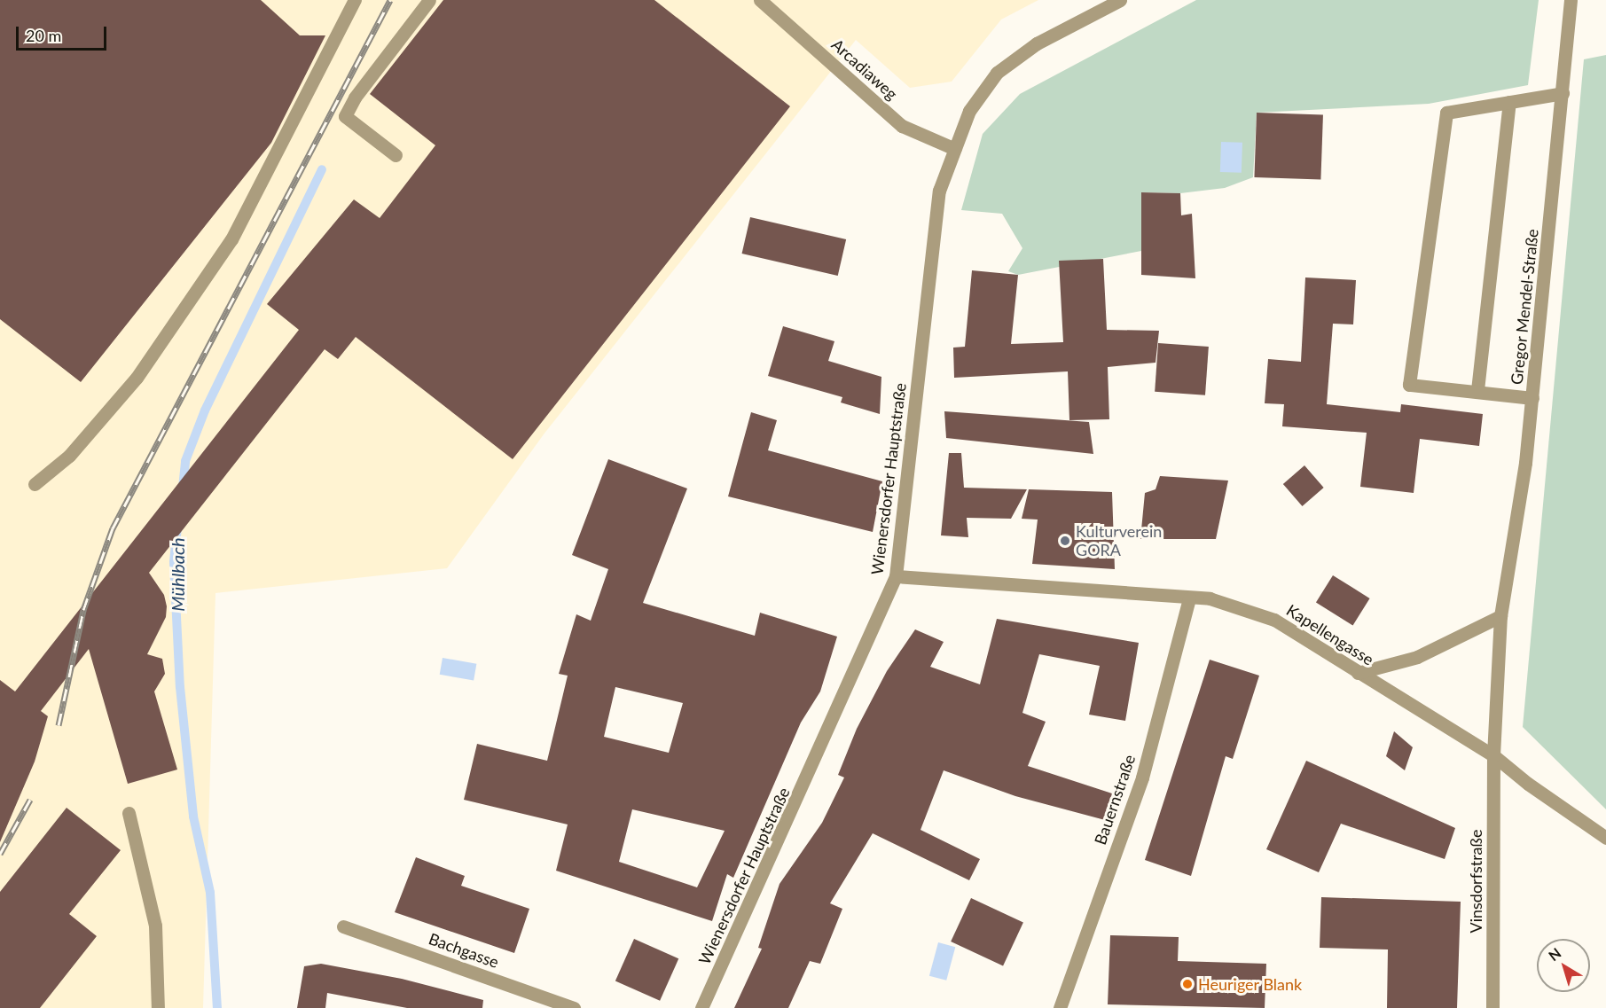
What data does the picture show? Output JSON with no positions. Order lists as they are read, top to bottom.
{
  "streets": {
    "street": [
      "Arcadiaweg",
      "Gregor Mendel-Straße",
      "Wienersdorfer Hauptstraße",
      "Kapellengasse",
      "Bauernstraße",
      "Vinsdorfstraße",
      "Bachgasse"
    ]
  },
  "crossings": [
    ["Arcadiaweg", "Wienersdorfer Hauptstraße"],
    ["Gregor Mendel-Straße", "Kapellengasse"],
    ["Gregor Mendel-Straße", "Vinsdorfstraße"],
    ["Wienersdorfer Hauptstraße", "Kapellengasse"],
    ["Kapellengasse", "Bauernstraße"],
    ["Kapellengasse", "Vinsdorfstraße"]
  ],
  "water": ["Mühlbach"],
  "places": ["Kulturverein GORA", "Heuriger Blank"],
  "scale_bar": "20 m",
  "north": "top left"
}
